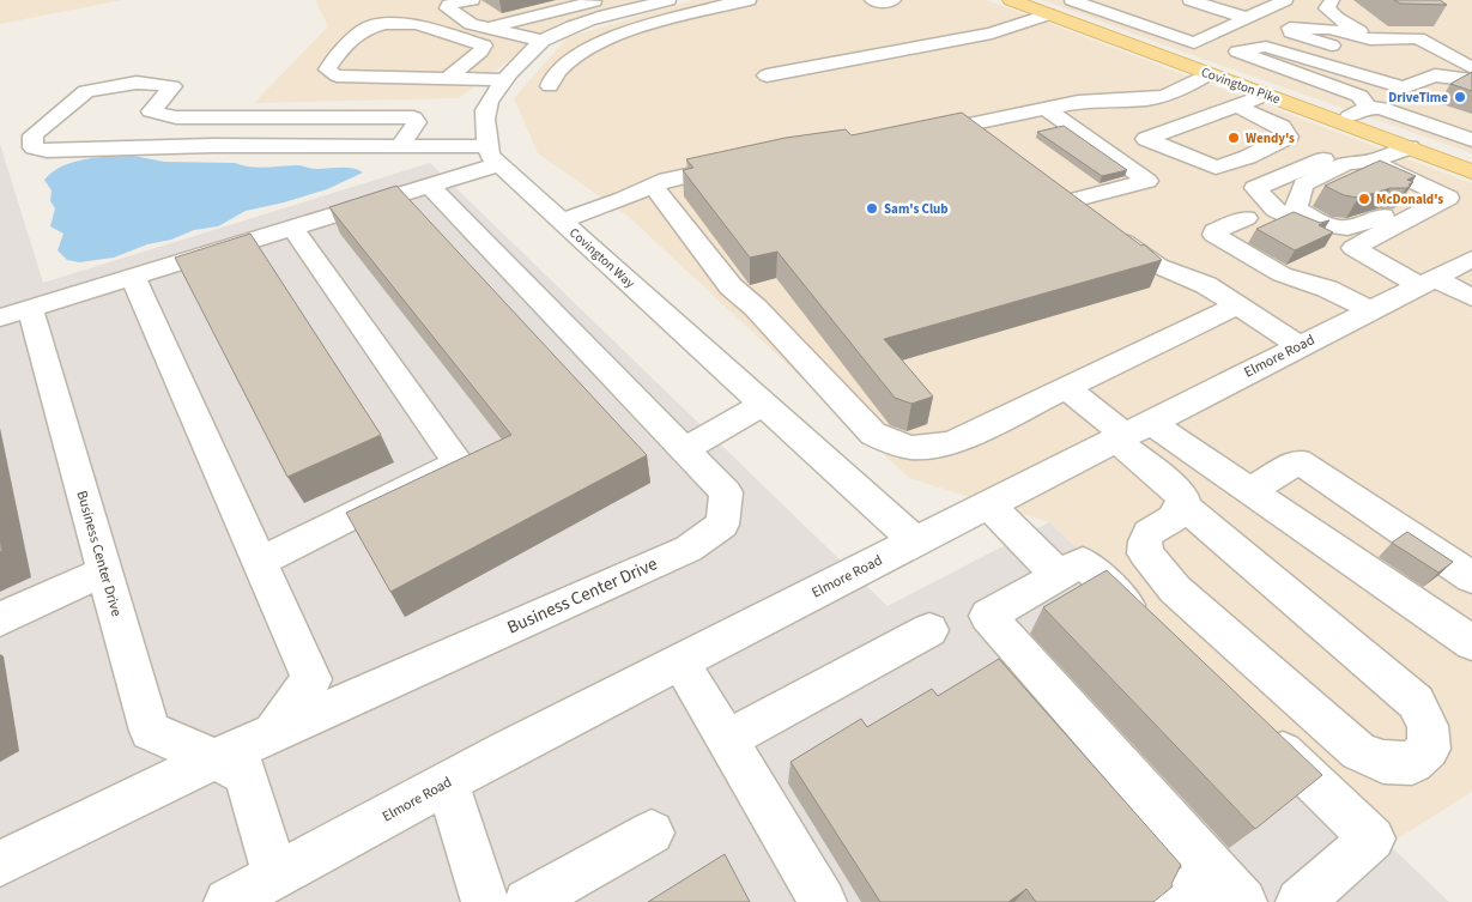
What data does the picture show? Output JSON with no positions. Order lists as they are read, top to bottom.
{
  "streets": {
    "main road": ["Covington Pike"],
    "street": ["Covington Way", "Elmore Road", "Business Center Drive"]
  },
  "crossings": [
    ["Covington Way", "Elmore Road"],
    ["Covington Way", "Business Center Drive"]
  ],
  "places": [
    "DriveTime",
    "Wendy's",
    "McDonald's",
    "Sam's Club"
  ]
}
